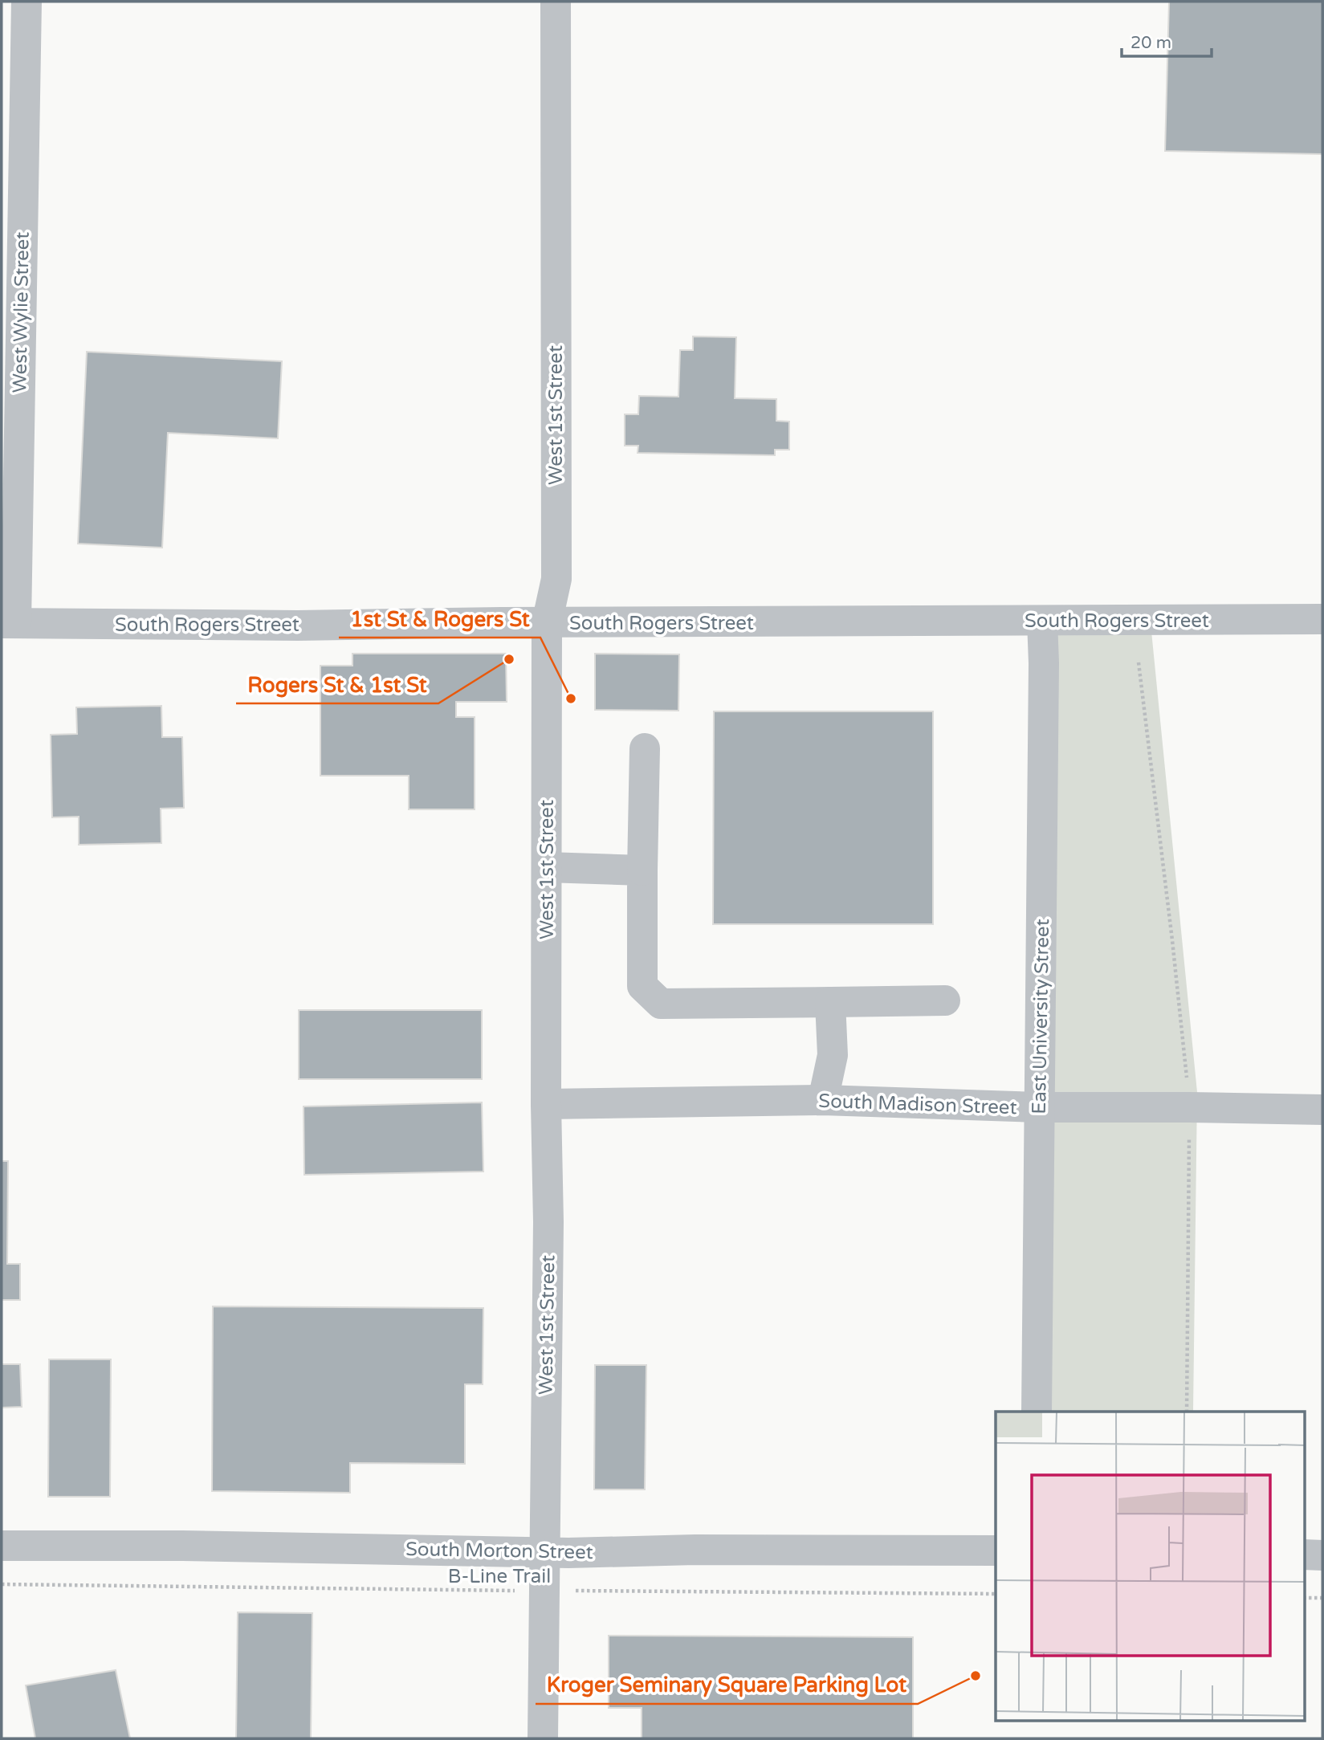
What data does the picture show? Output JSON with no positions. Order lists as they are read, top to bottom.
{
  "streets": {
    "street": [
      "West Wylie Street",
      "West 1st Street",
      "South Rogers Street",
      "East University Street",
      "South Madison Street",
      "South Morton Street"
    ],
    "path": ["B-Line Trail"]
  },
  "crossings": [
    ["West Wylie Street", "South Rogers Street"],
    ["West 1st Street", "South Rogers Street"],
    ["West 1st Street", "South Madison Street"],
    ["West 1st Street", "South Morton Street"],
    ["West 1st Street", "B-Line Trail"],
    ["South Rogers Street", "East University Street"],
    ["East University Street", "South Madison Street"]
  ],
  "places": ["Rogers St & 1st St", "1st St & Rogers St", "Kroger Seminary Square Parking Lot"],
  "scale_bar": "20 m"
}
